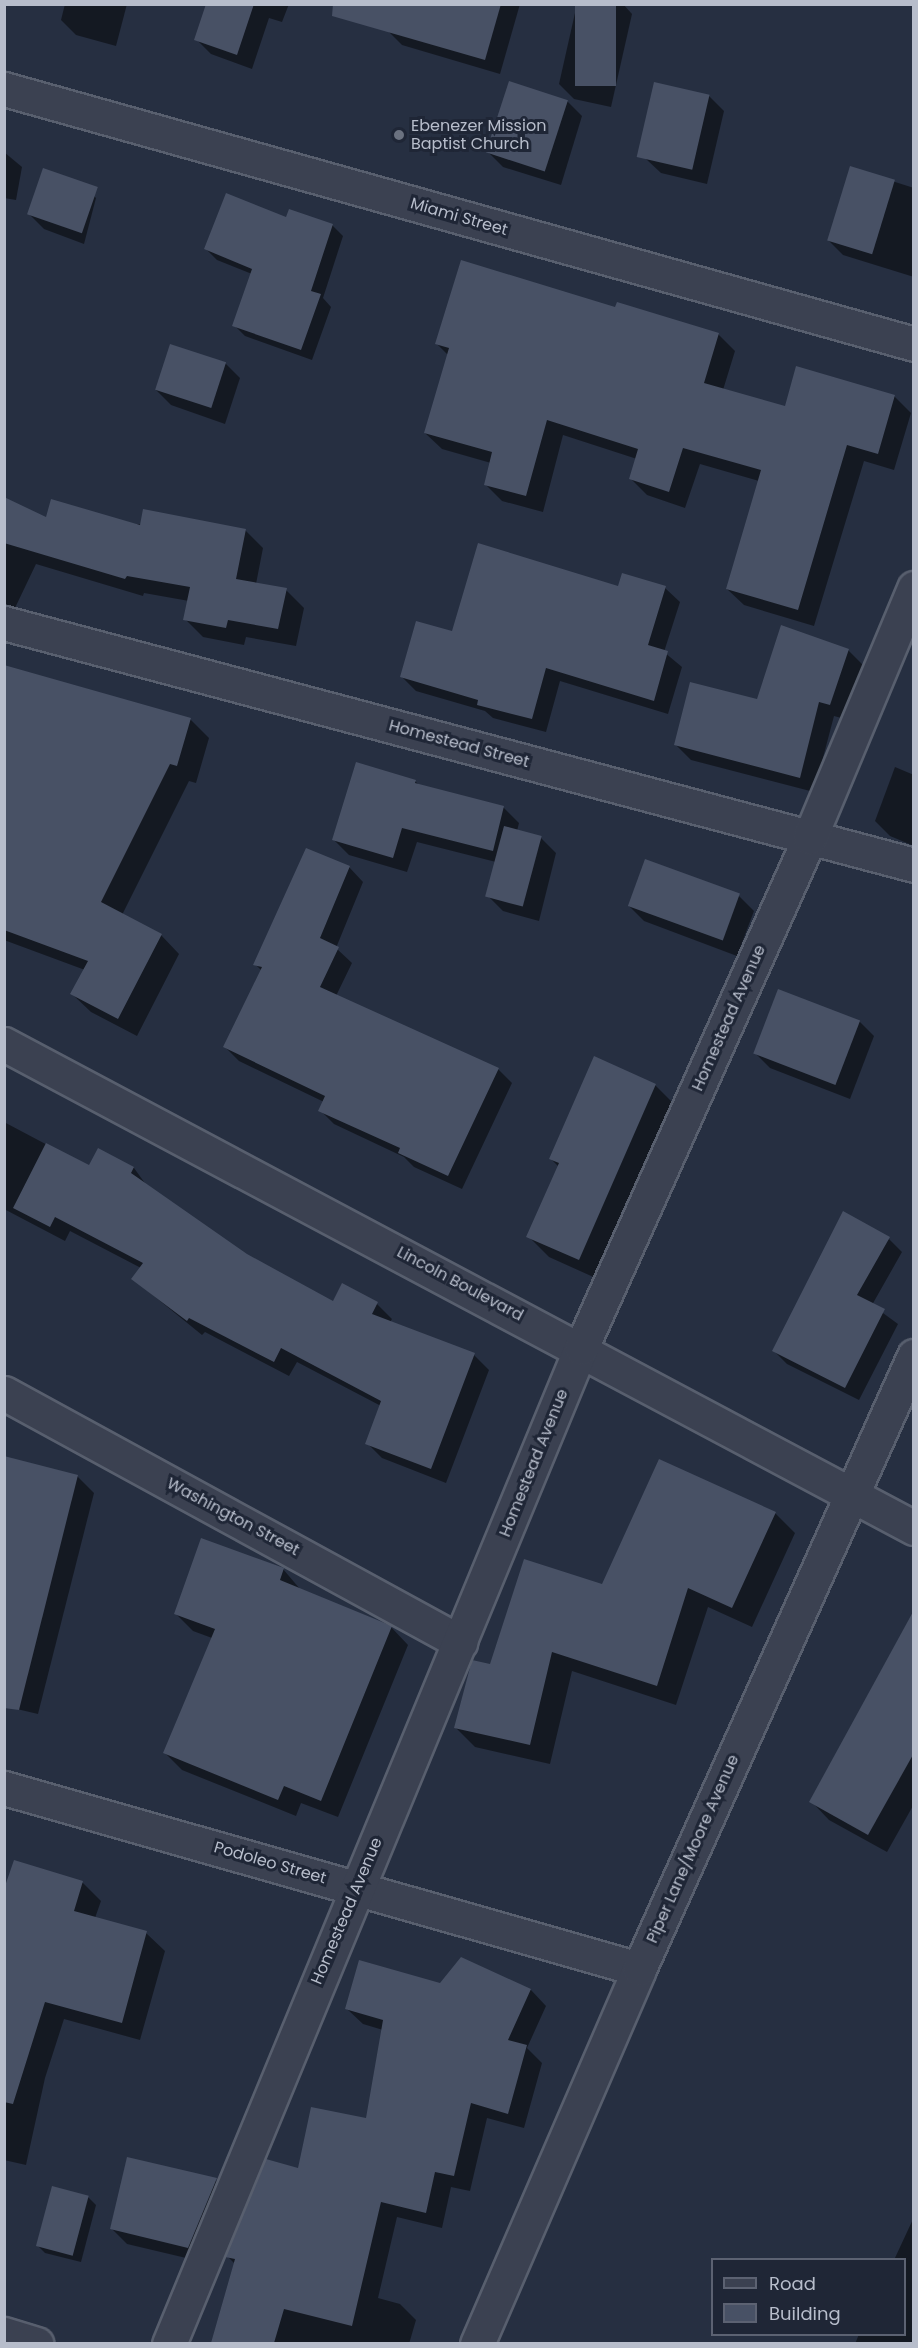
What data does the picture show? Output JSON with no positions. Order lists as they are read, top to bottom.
{
  "streets": {
    "street": [
      "Miami Street",
      "Homestead Street",
      "Homestead Avenue",
      "Lincoln Boulevard",
      "Washington Street",
      "Piper Lane/Moore Avenue",
      "Podoleo Street"
    ]
  },
  "crossings": [
    ["Homestead Street", "Homestead Avenue"],
    ["Homestead Avenue", "Lincoln Boulevard"],
    ["Homestead Avenue", "Washington Street"],
    ["Homestead Avenue", "Podoleo Street"],
    ["Lincoln Boulevard", "Piper Lane/Moore Avenue"],
    ["Piper Lane/Moore Avenue", "Podoleo Street"]
  ],
  "places": ["Ebenezer Mission Baptist Church"],
  "legend": ["Road", "Building"]
}
